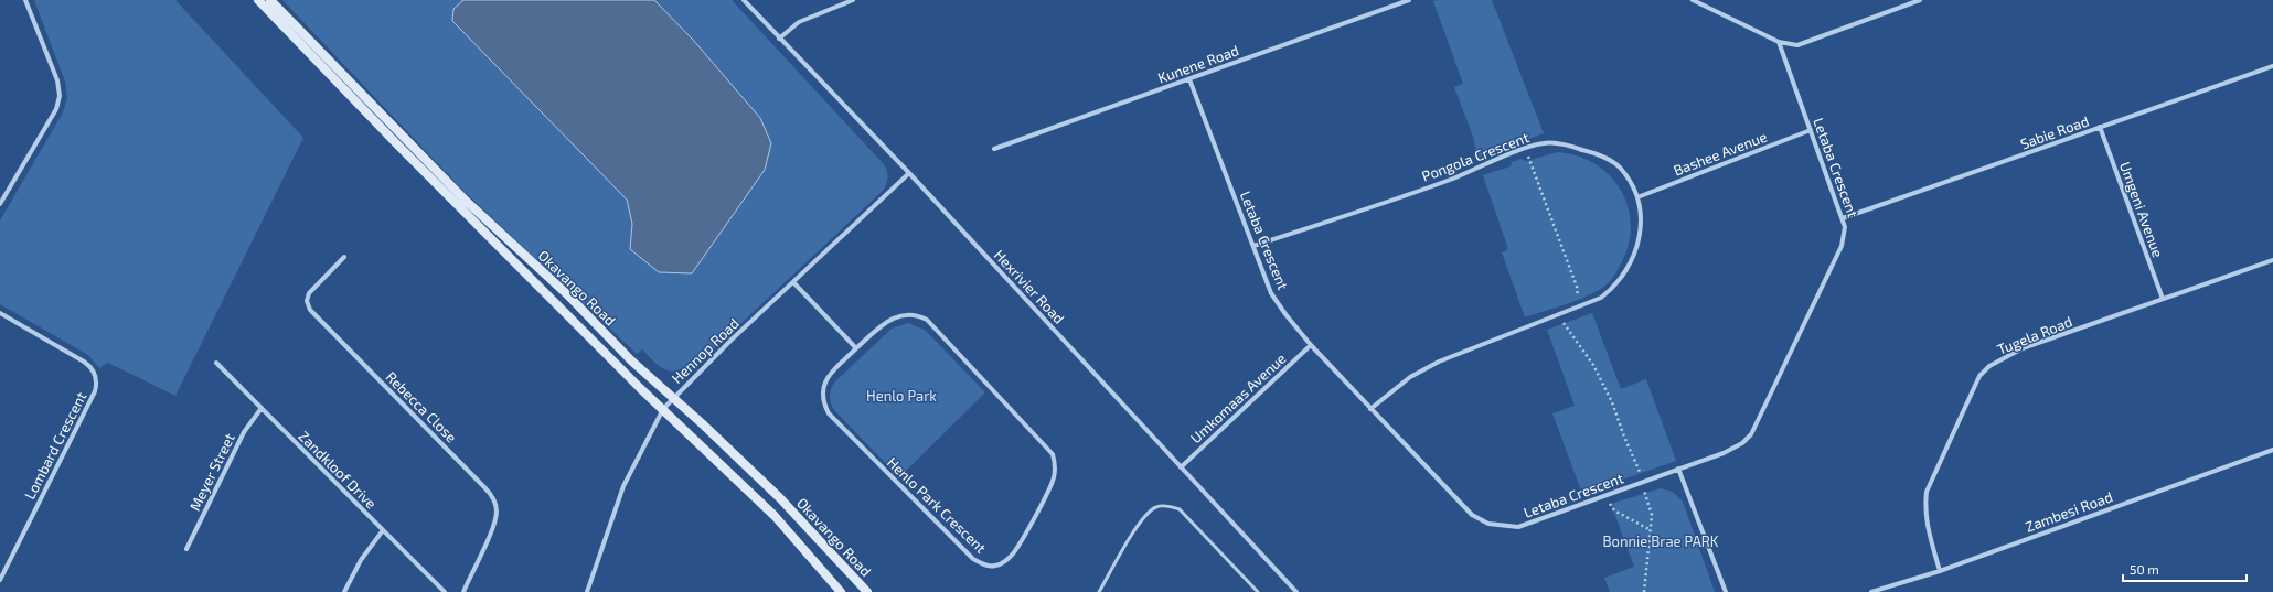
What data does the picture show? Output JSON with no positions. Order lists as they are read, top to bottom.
{
  "streets": {
    "main road": ["Okavango Road"],
    "street": [
      "Kunene Road",
      "Sabie Road",
      "Bashee Avenue",
      "Pongola Crescent",
      "Letaba Crescent",
      "Umgeni Avenue",
      "Hexrivier Road",
      "Tugela Road",
      "Hennop Road",
      "Umkomaas Avenue",
      "Rebecca Close",
      "Lombard Crescent",
      "Zandkloof Drive",
      "Meyer Street",
      "Henlo Park Crescent",
      "Zambesi Road"
    ]
  },
  "crossings": [
    ["Kunene Road", "Letaba Crescent"],
    ["Sabie Road", "Letaba Crescent"],
    ["Sabie Road", "Umgeni Avenue"],
    ["Bashee Avenue", "Pongola Crescent"],
    ["Bashee Avenue", "Letaba Crescent"],
    ["Pongola Crescent", "Letaba Crescent"],
    ["Letaba Crescent", "Umkomaas Avenue"],
    ["Umgeni Avenue", "Tugela Road"],
    ["Hexrivier Road", "Hennop Road"],
    ["Hexrivier Road", "Umkomaas Avenue"],
    ["Okavango Road", "Hennop Road"],
    ["Tugela Road", "Zambesi Road"],
    ["Zandkloof Drive", "Meyer Street"]
  ],
  "parks": ["Henlo Park", "Bonnie Brae PARK"],
  "scale_bar": "50 m"
}
